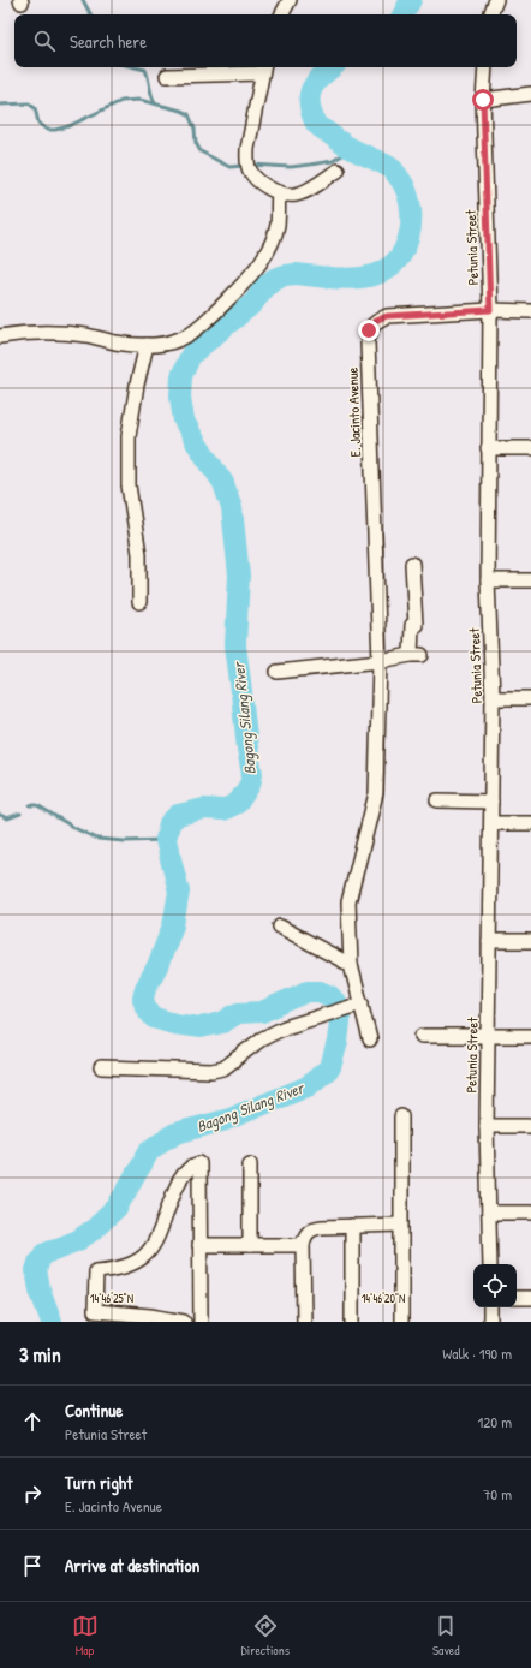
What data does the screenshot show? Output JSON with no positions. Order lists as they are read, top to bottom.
{
  "streets": {
    "street": ["Petunia Street", "E. Jacinto Avenue"]
  },
  "crossings": [
    ["Petunia Street", "E. Jacinto Avenue"]
  ],
  "water": ["Bagong Silang River"],
  "page": {
    "search": "Search here",
    "heading": ["3 min", "Walk · 190 m"],
    "list": [
      ["Continue", "Petunia Street", "120 m"],
      ["Turn right", "E. Jacinto Avenue", "70 m"],
      "Arrive at destination"
    ],
    "nav": ["Map", "Directions", "Saved"]
  },
  "coordinates": ["14°46'25\"N", "14°46'20\"N"]
}
